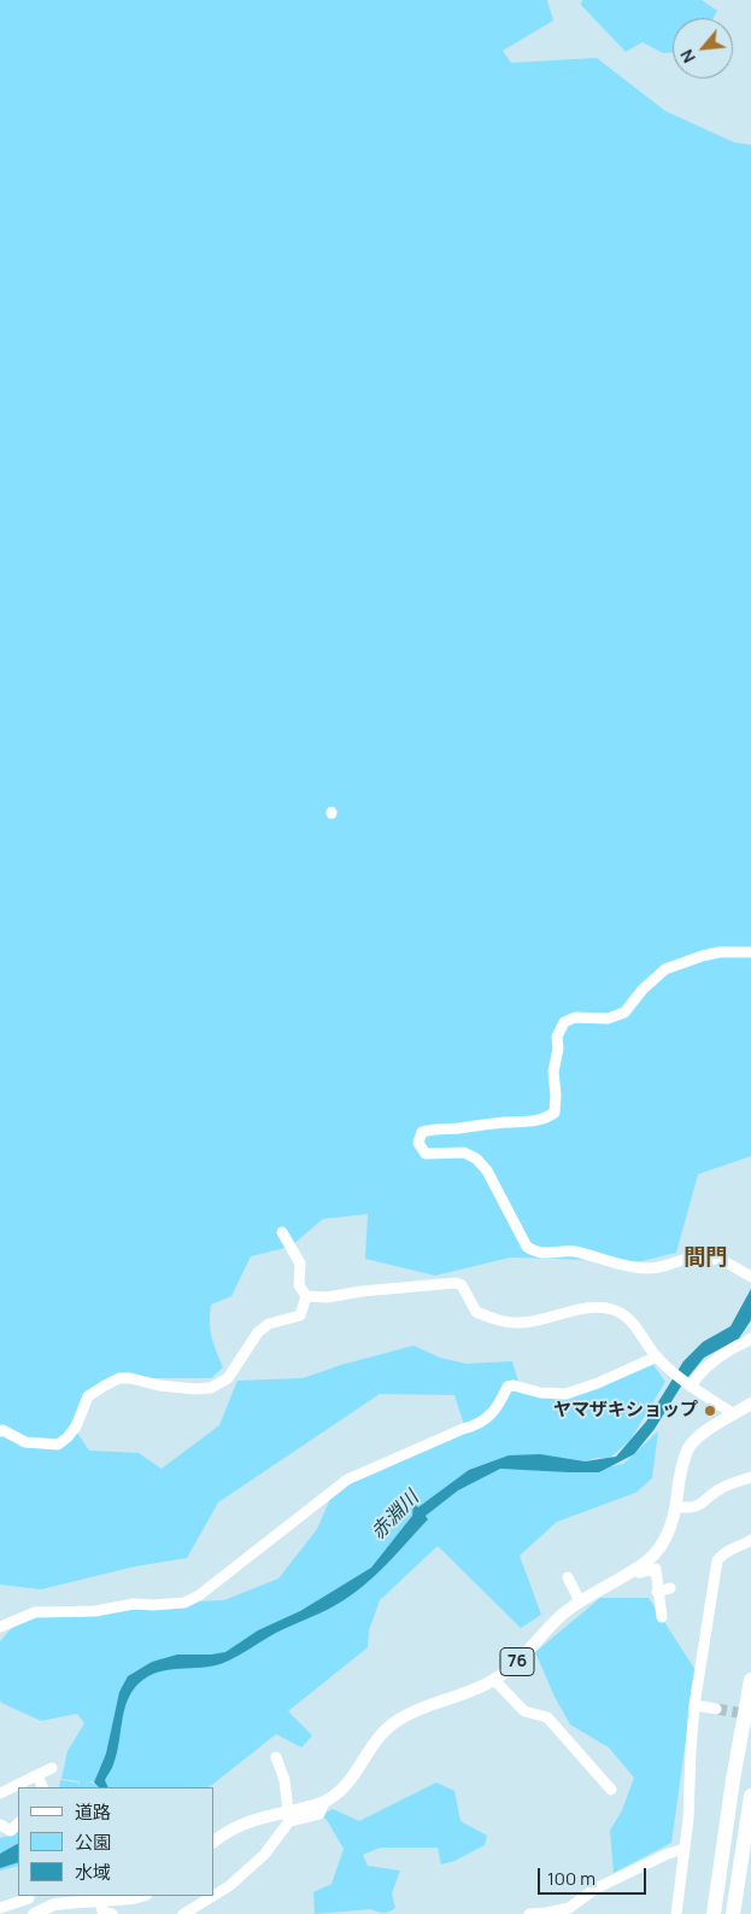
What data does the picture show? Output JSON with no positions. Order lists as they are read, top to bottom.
{
  "streets": {
    "main road": ["76"]
  },
  "districts": ["間門"],
  "water": ["赤淵川"],
  "places": ["ヤマザキショップ"],
  "legend": ["道路", "公園", "水域"],
  "scale_bar": "100 m",
  "north": "bottom left"
}
